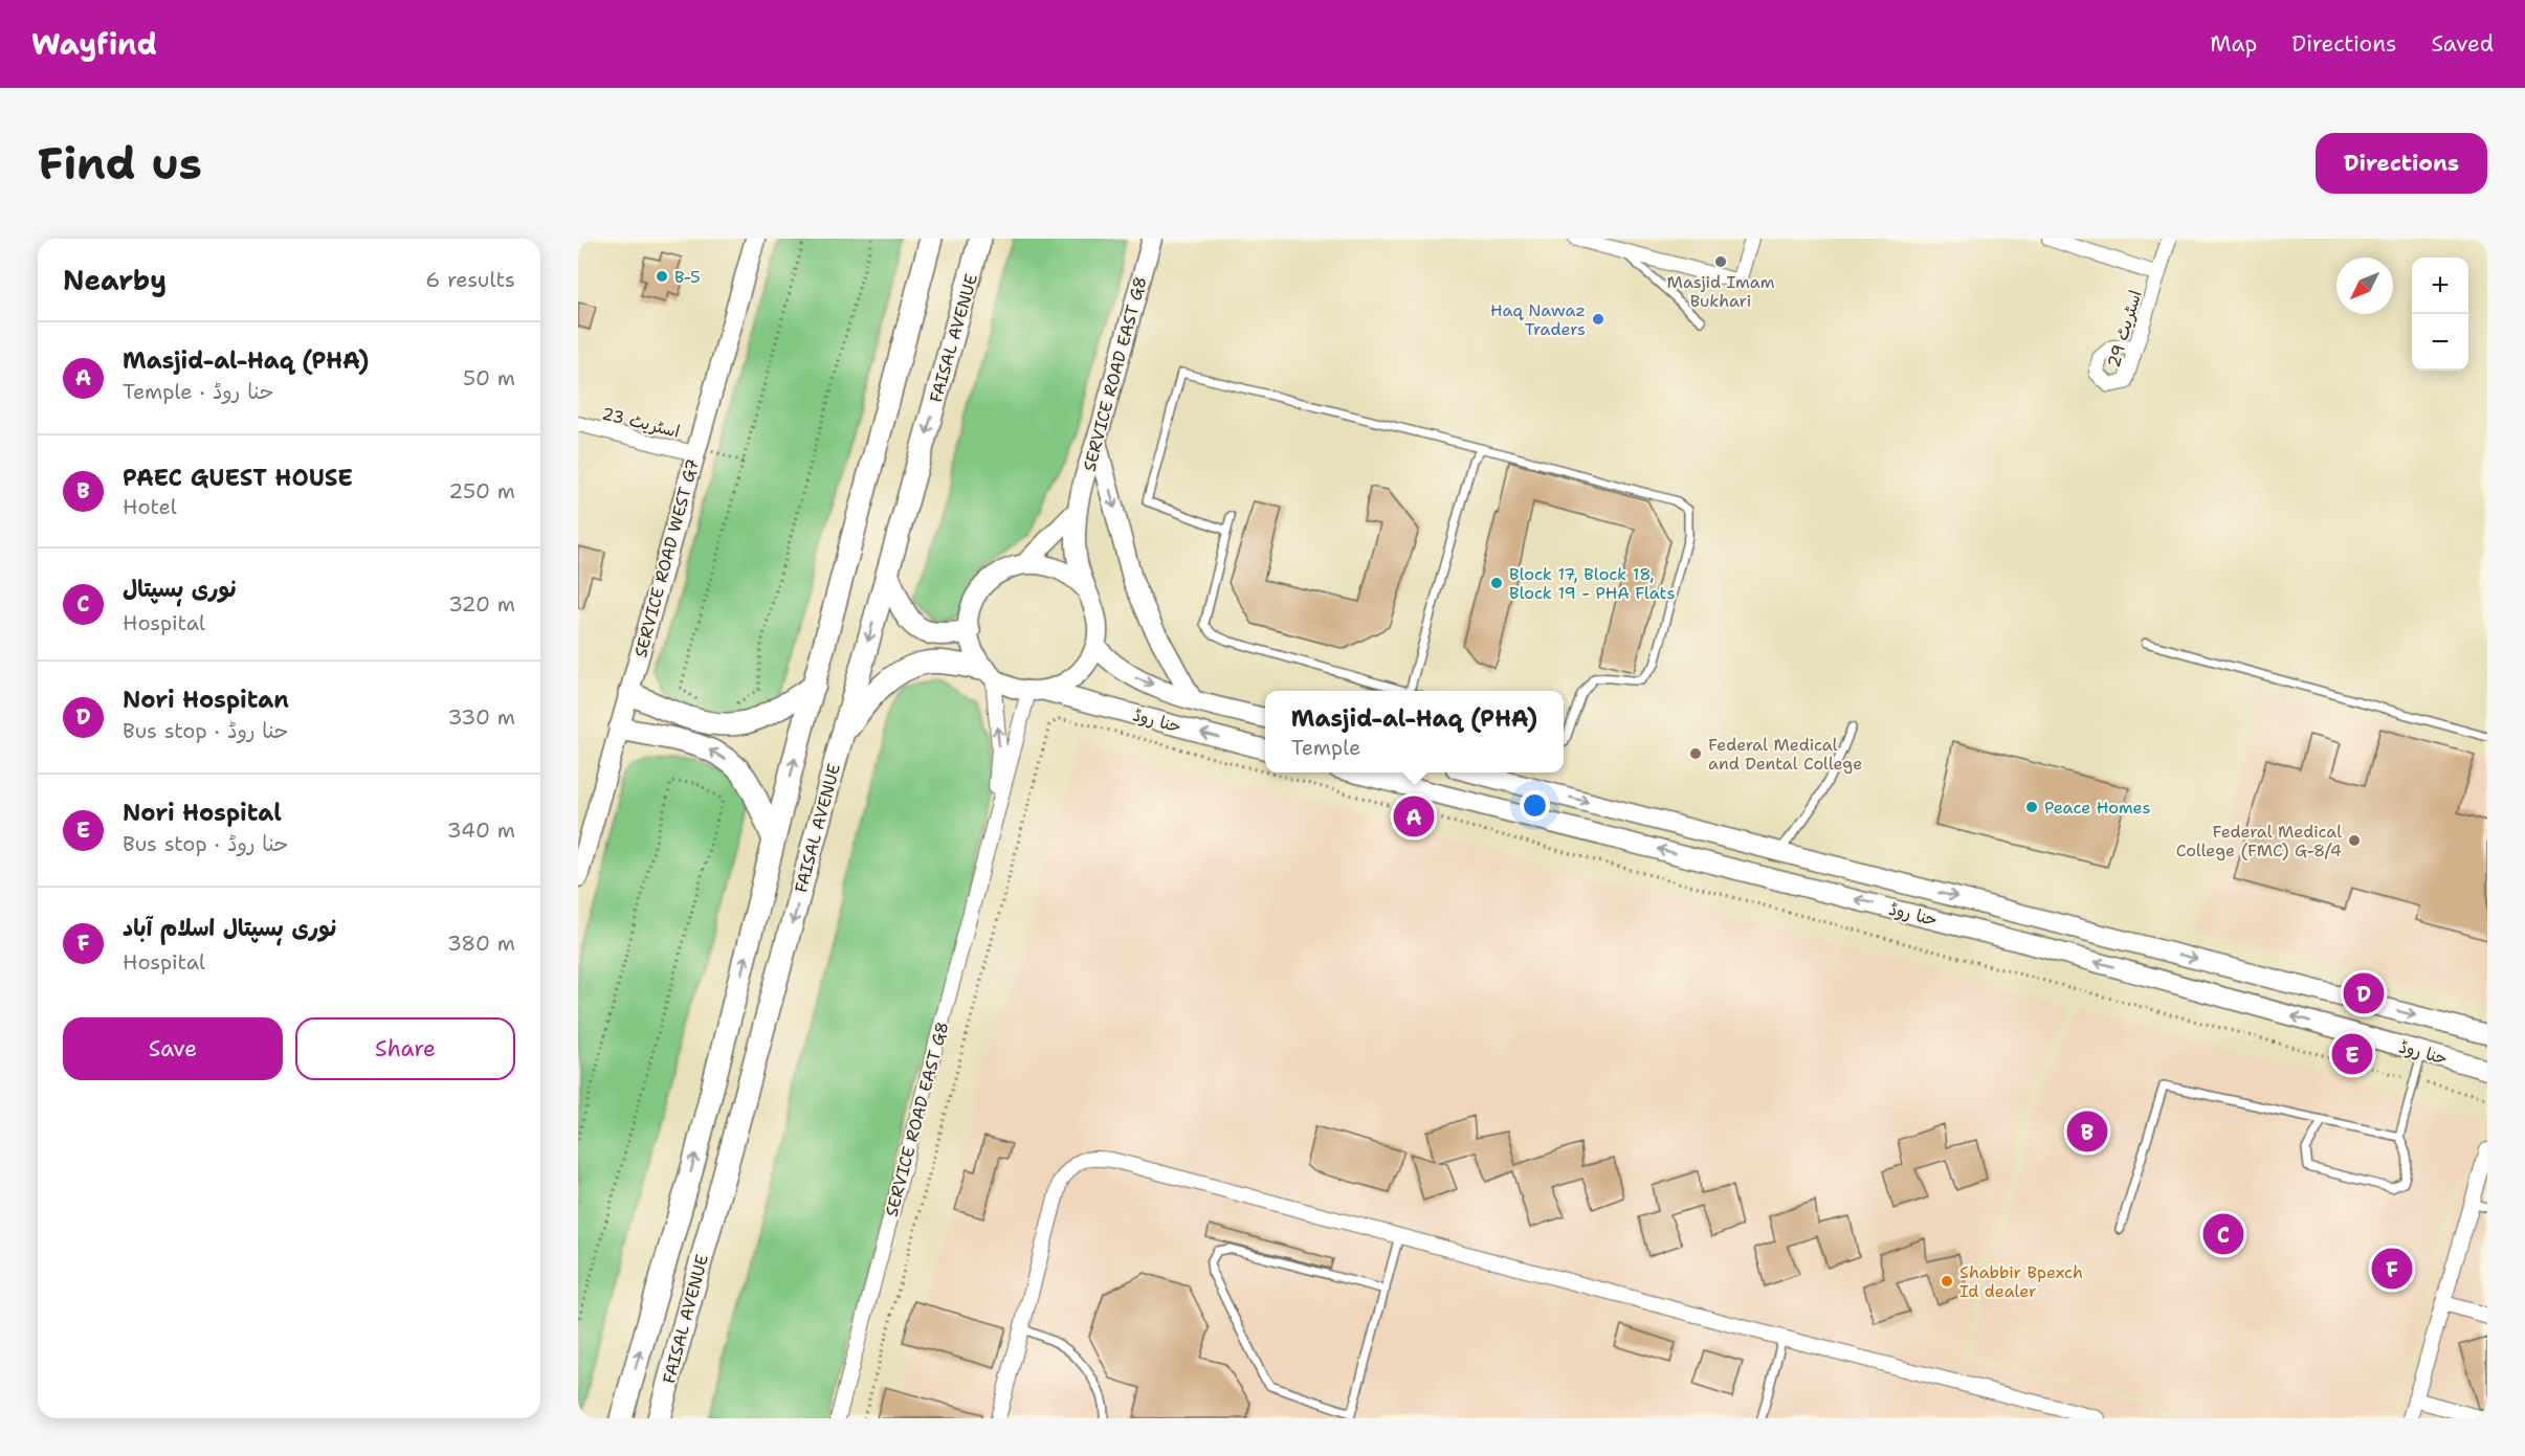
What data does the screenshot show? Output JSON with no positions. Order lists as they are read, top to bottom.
{
  "streets": {
    "main road": ["FAISAL AVENUE"],
    "street": [
      "اسٹریٹ 29",
      "SERVICE ROAD EAST G8",
      "اسٹریٹ 23",
      "SERVICE ROAD WEST G7",
      "حنا روڈ"
    ]
  },
  "crossings": [
    ["SERVICE ROAD EAST G8", "حنا روڈ"],
    ["اسٹریٹ 23", "SERVICE ROAD WEST G7"]
  ],
  "places": [
    "Masjid Imam Bukhari",
    "B-5",
    "Haq Nawaz Traders",
    "Block 17, Block 18, Block 19 - PHA Flats",
    "Federal Medical and Dental College",
    "Peace Homes",
    "Federal Medical College (FMC) G-8/4",
    "Shabbir Bpexch Id dealer"
  ],
  "north": "bottom left",
  "page": {
    "header": "Wayfind",
    "nav": ["Map", "Directions", "Saved"],
    "buttons": [
      "Directions",
      ["Save", "Share"]
    ],
    "title": "Find us",
    "heading": ["Nearby", "6 results"],
    "map_buttons": ["+", "−"],
    "list": [
      {
        "mark": "A",
        "name": "Masjid-al-Haq (PHA)",
        "note": "Temple · حنا روڈ",
        "value": "50 m"
      },
      {
        "mark": "B",
        "name": "PAEC GUEST HOUSE",
        "note": "Hotel",
        "value": "250 m"
      },
      {
        "mark": "C",
        "name": "نوری ہسپتال",
        "note": "Hospital",
        "value": "320 m"
      },
      {
        "mark": "D",
        "name": "Nori Hospitan",
        "note": "Bus stop · حنا روڈ",
        "value": "330 m"
      },
      {
        "mark": "E",
        "name": "Nori Hospital",
        "note": "Bus stop · حنا روڈ",
        "value": "340 m"
      },
      {
        "mark": "F",
        "name": "نوری ہسپتال اسلام آباد",
        "note": "Hospital",
        "value": "380 m"
      }
    ],
    "popup": ["Masjid-al-Haq (PHA)", "Temple"],
    "pins": [
      "A",
      "D",
      "E",
      "B",
      "C",
      "F"
    ]
  }
}
